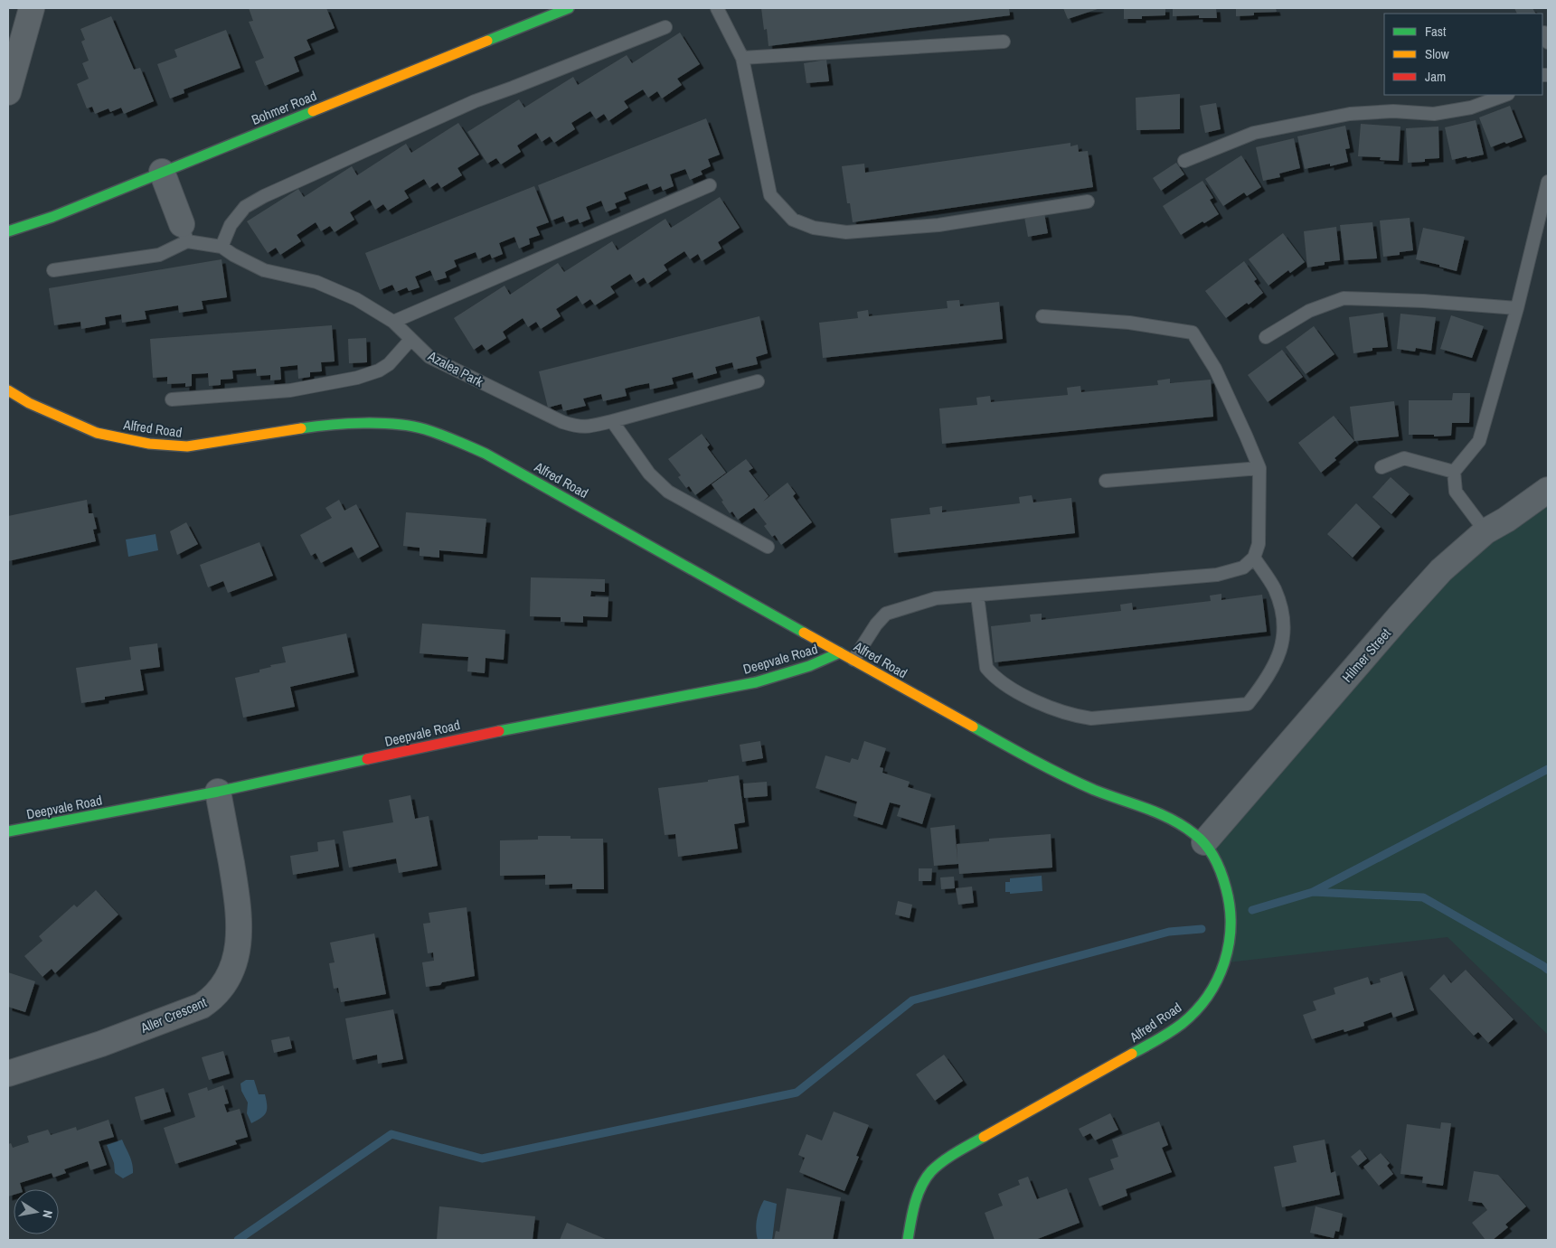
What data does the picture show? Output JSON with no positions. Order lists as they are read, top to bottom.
{
  "streets": {
    "street": [
      "Bohmer Road",
      "Alfred Road",
      "Hilmer Street",
      "Deepvale Road",
      "Aller Crescent"
    ],
    "lane": ["Azalea Park"]
  },
  "crossings": [
    ["Alfred Road", "Hilmer Street"],
    ["Alfred Road", "Deepvale Road"],
    ["Deepvale Road", "Aller Crescent"]
  ],
  "legend": ["Fast", "Slow", "Jam"],
  "north": "right"
}
